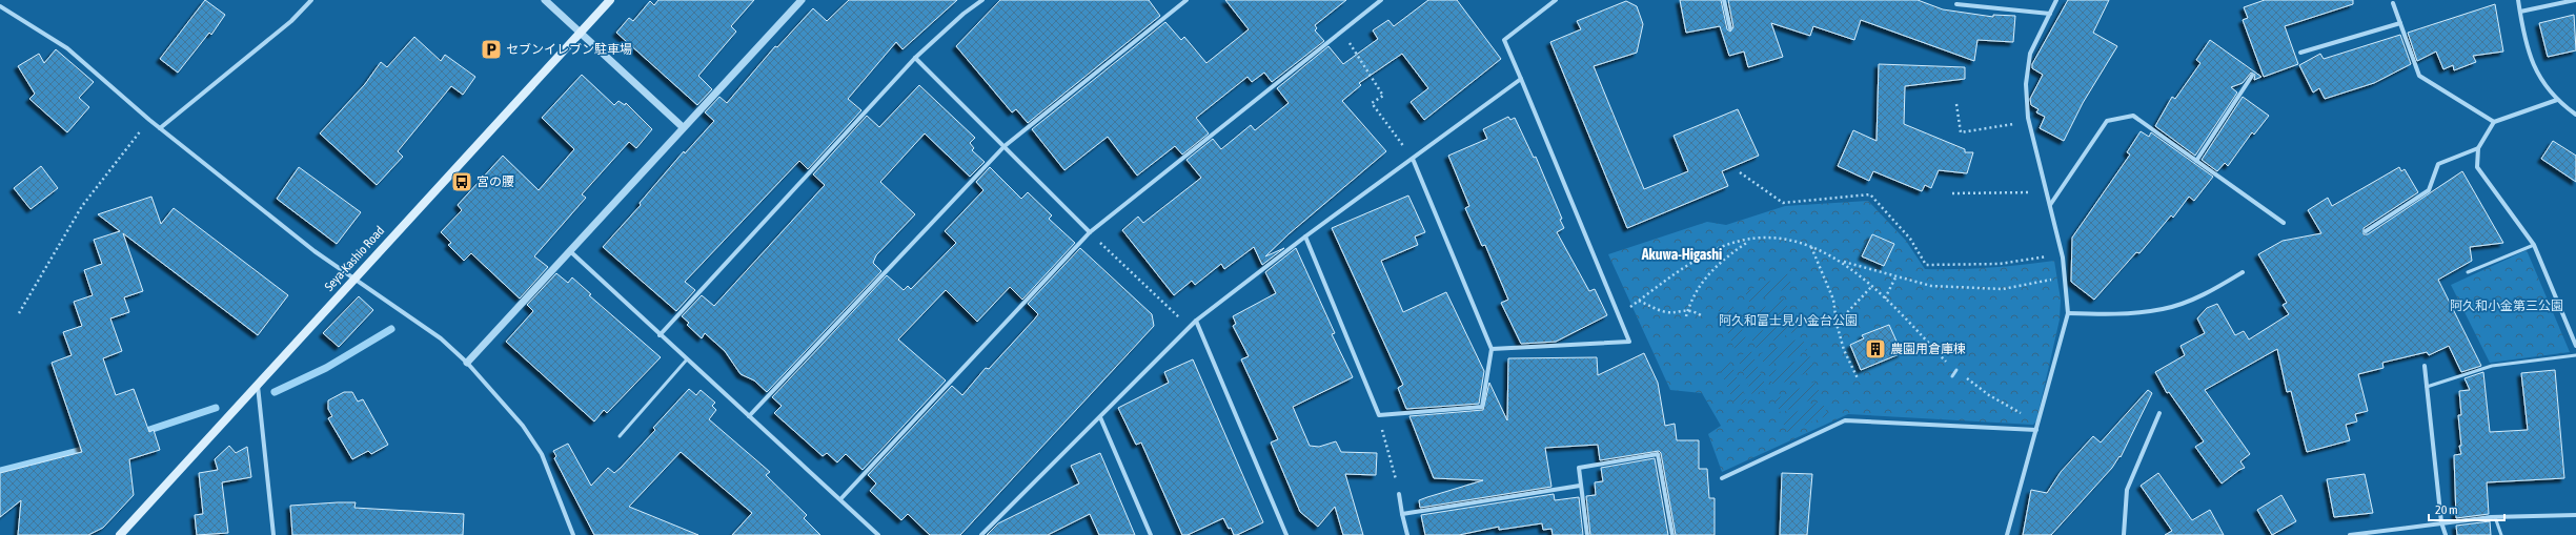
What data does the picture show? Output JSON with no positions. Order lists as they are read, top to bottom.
{
  "streets": {
    "main road": ["Seya-Kashio Road"]
  },
  "districts": ["Akuwa-Higashi"],
  "parks": ["阿久和小金第三公園", "阿久和富士見小金台公園"],
  "places": {
    "parking": ["セブンイレブン駐車場"],
    "bus stop": ["宮の腰"],
    "building": ["農園用倉庫棟"]
  },
  "scale_bar": "20 m"
}
